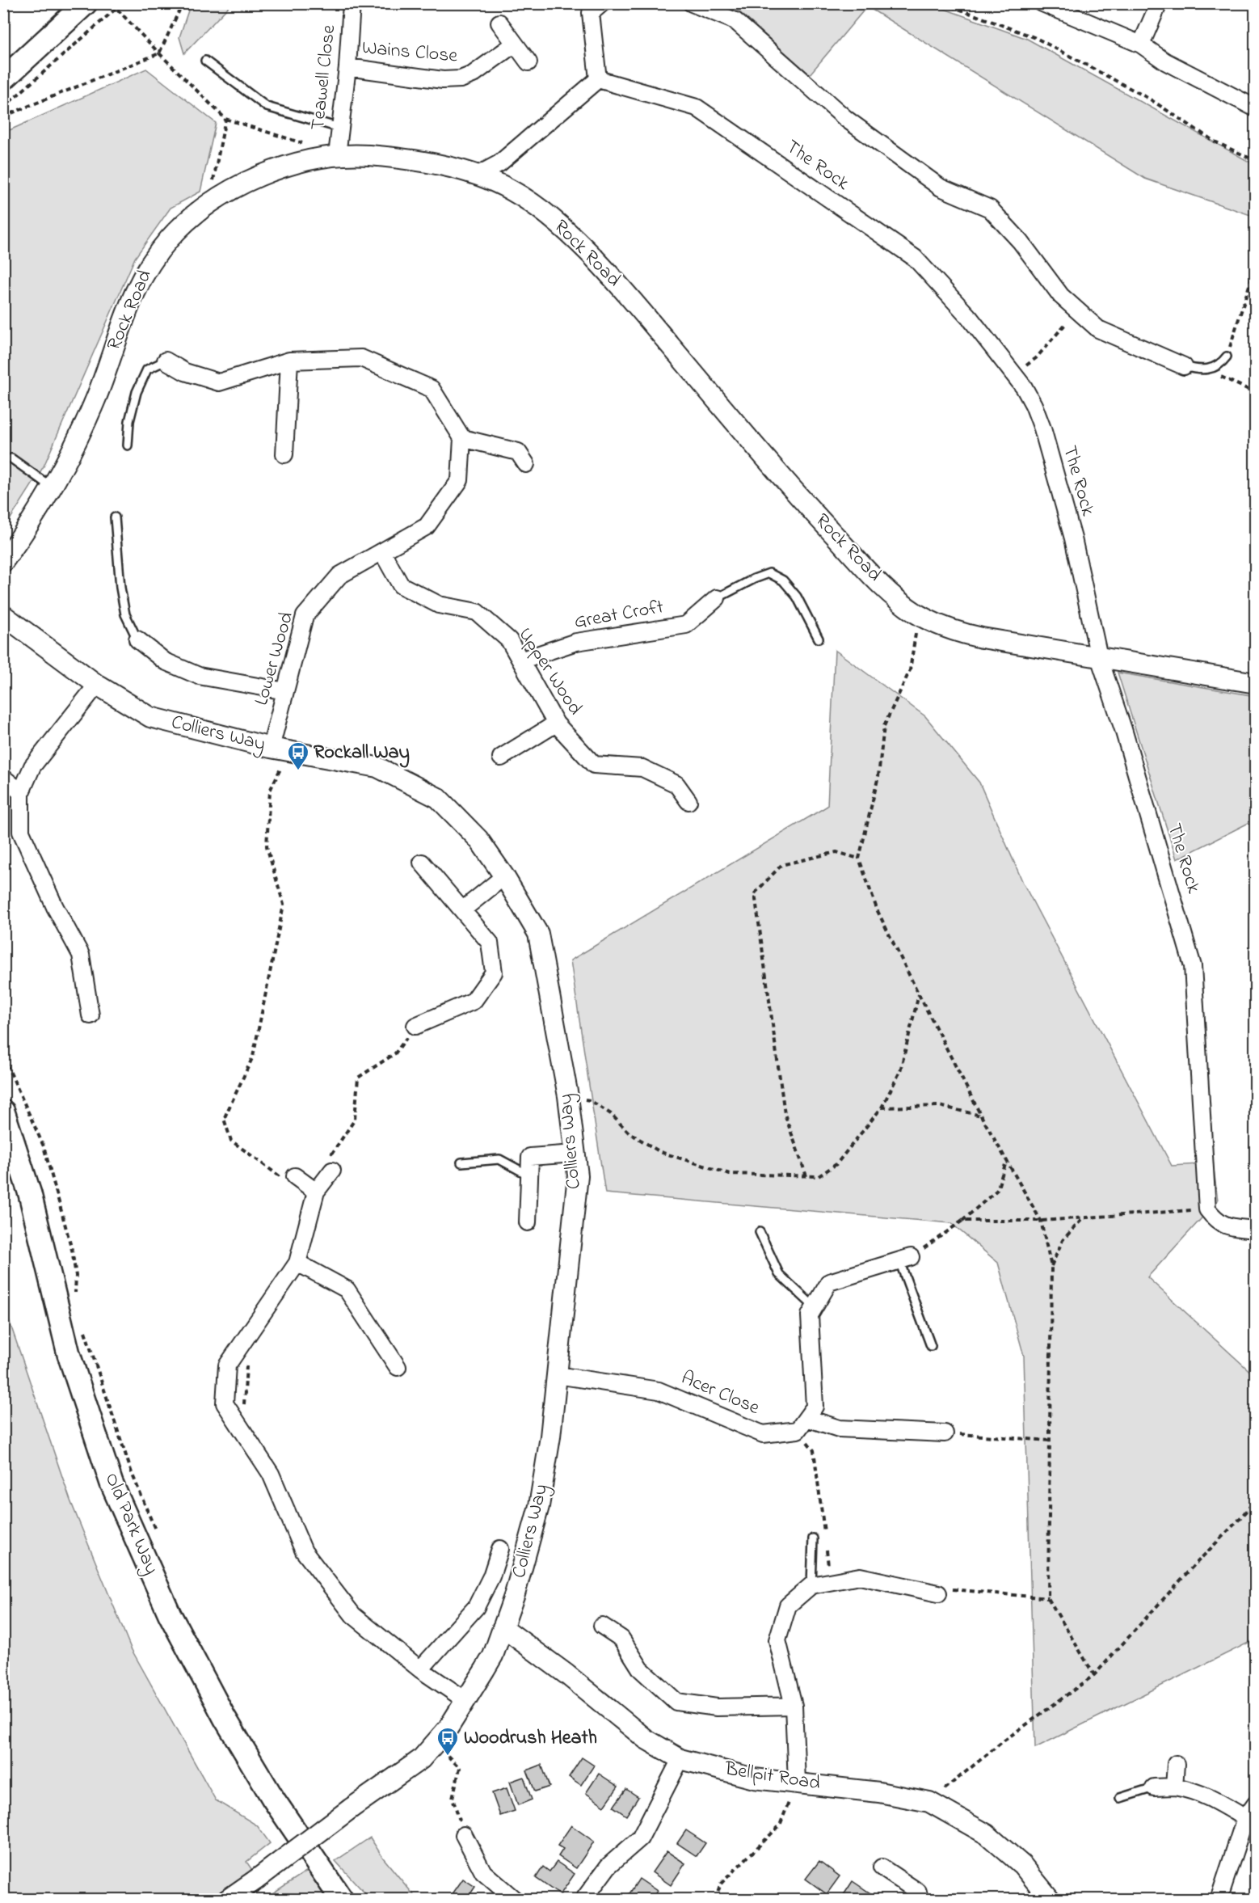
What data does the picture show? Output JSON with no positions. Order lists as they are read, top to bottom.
{
  "streets": {
    "main road": ["Old Park Way"],
    "street": [
      "Wains Close",
      "Teawell Close",
      "The Rock",
      "Rock Road",
      "Great Croft",
      "Lower Wood",
      "Upper Wood",
      "Colliers Way",
      "Acer Close",
      "Bellpit Road"
    ]
  },
  "crossings": [
    ["Wains Close", "Teawell Close"],
    ["Teawell Close", "Rock Road"],
    ["The Rock", "Rock Road"],
    ["Great Croft", "Upper Wood"],
    ["Lower Wood", "Upper Wood"],
    ["Lower Wood", "Colliers Way"],
    ["Colliers Way", "Acer Close"],
    ["Colliers Way", "Bellpit Road"]
  ],
  "places": {
    "bus stop": ["Rockall Way", "Woodrush Heath"]
  }
}
